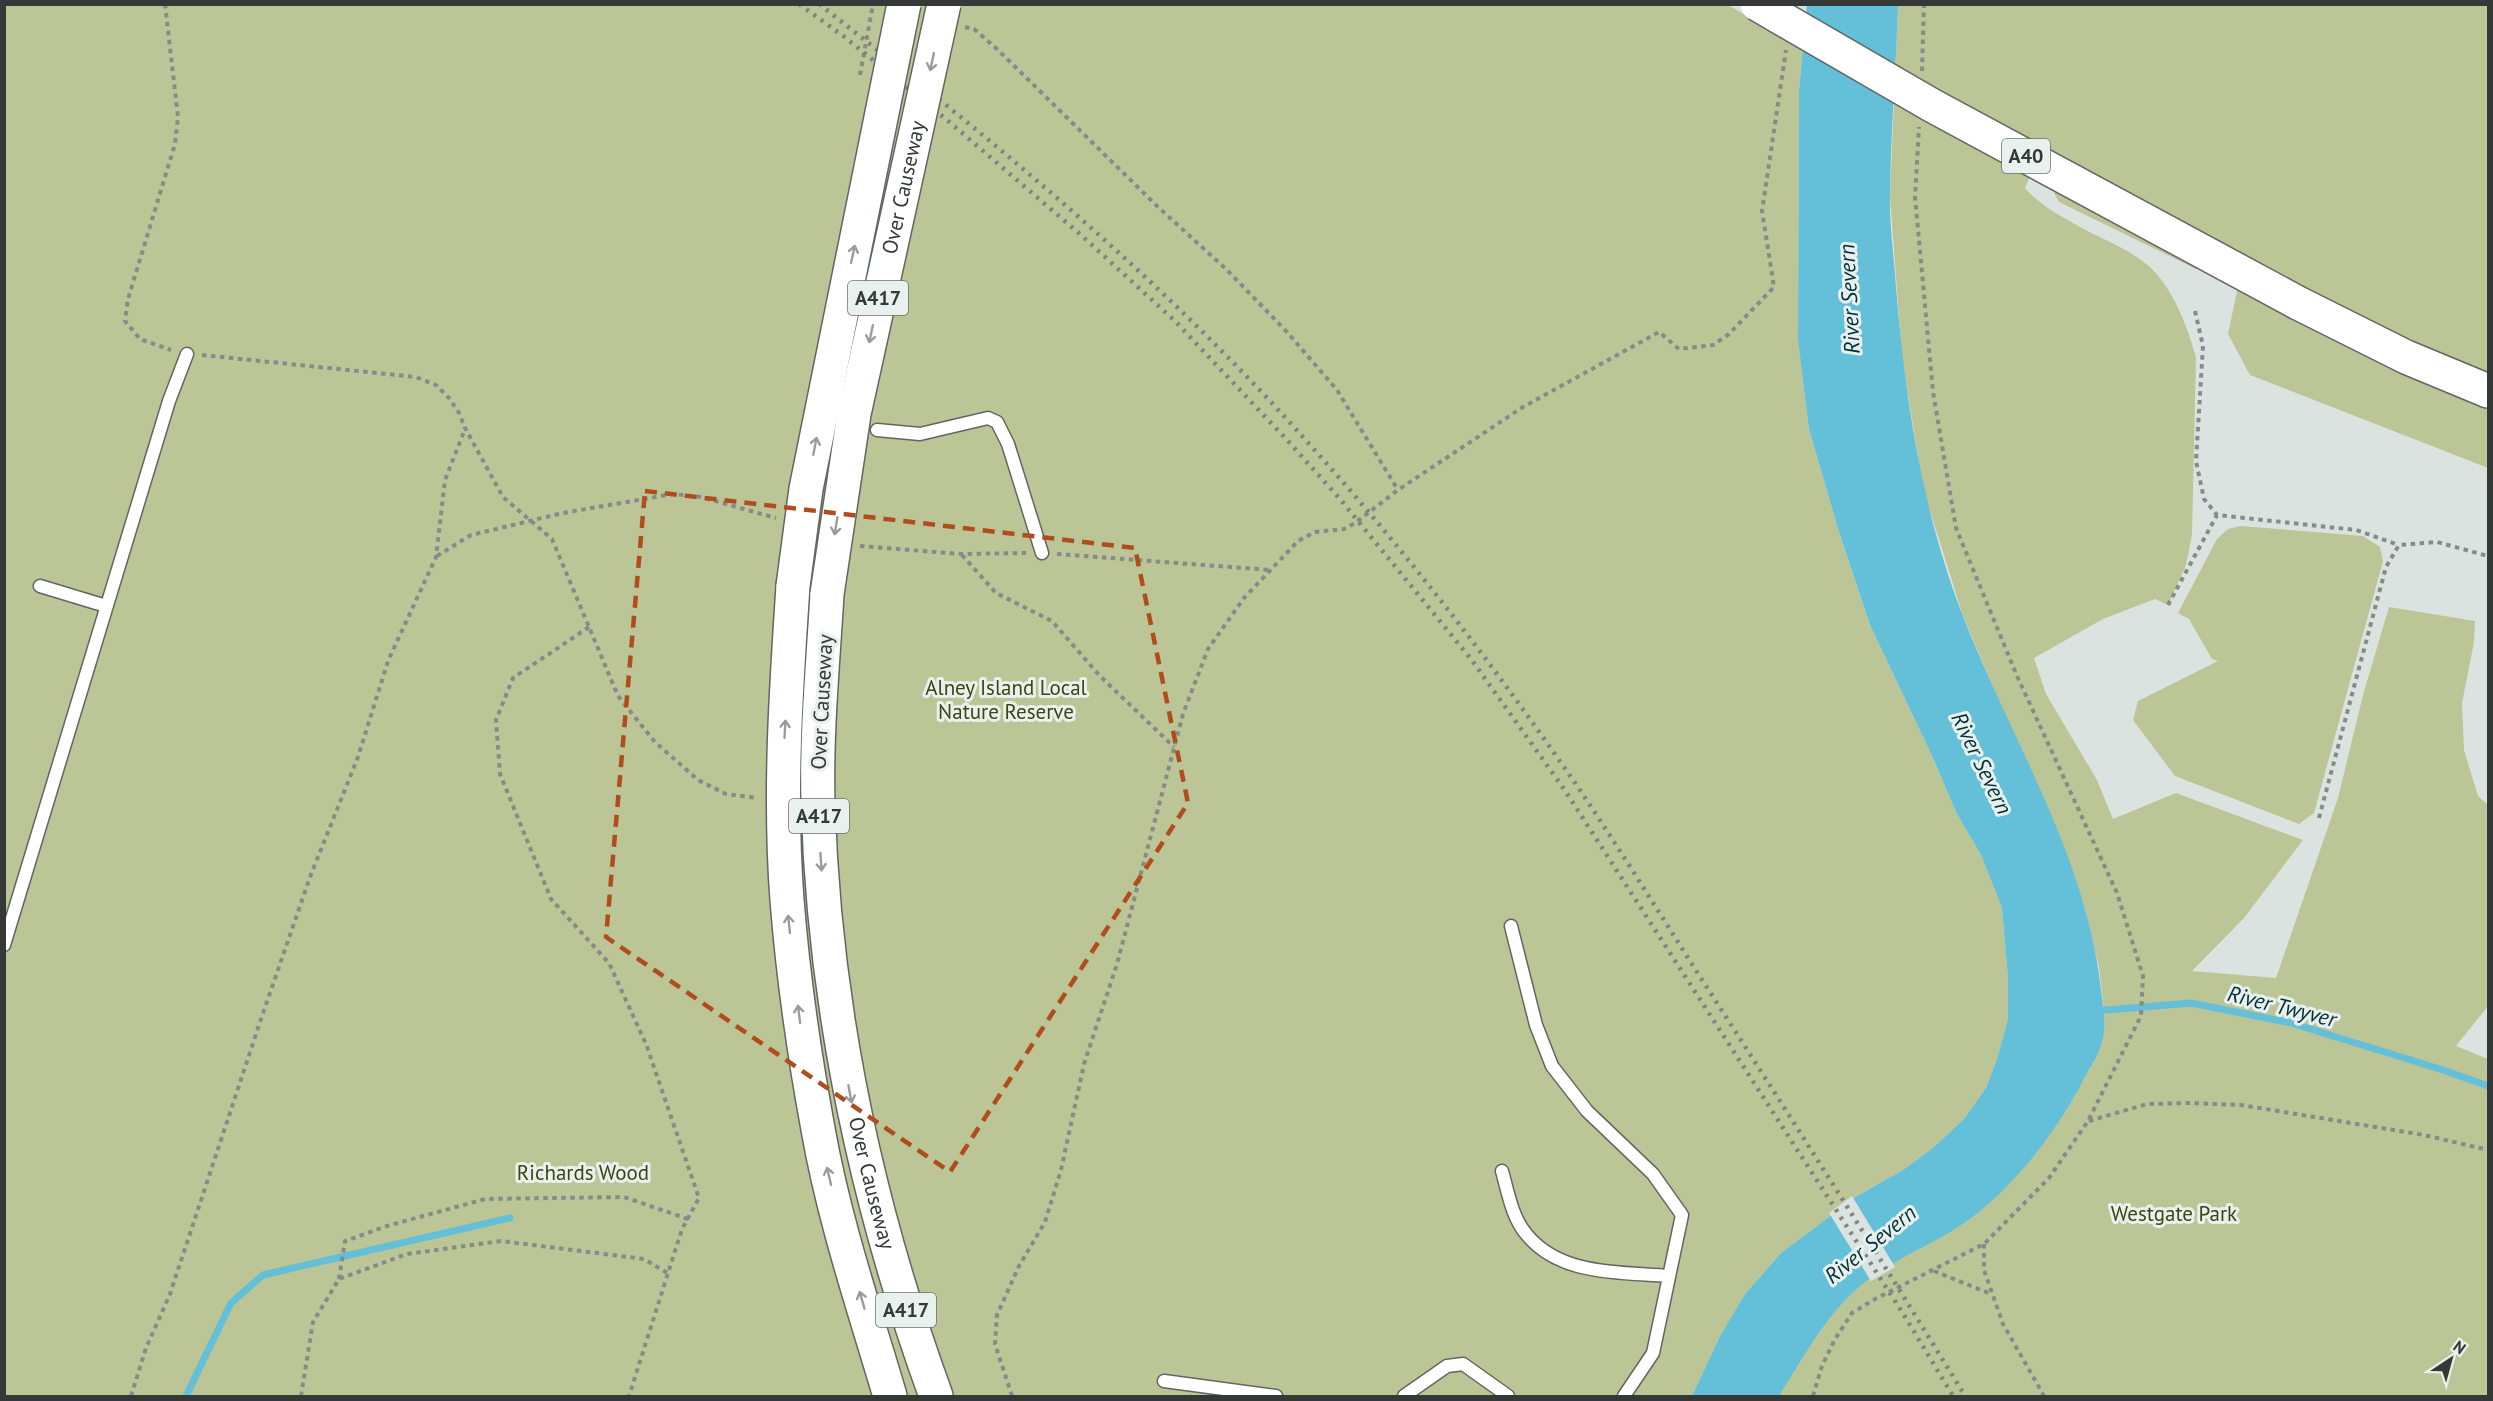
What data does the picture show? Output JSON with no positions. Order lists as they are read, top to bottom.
{
  "streets": {
    "main road": ["A40", "Over Causeway", "A417"]
  },
  "crossings": [
    ["Over Causeway", "A417"]
  ],
  "water": ["River Severn", "River Twyver"],
  "parks": ["Alney Island Local Nature Reserve", "Richards Wood", "Westgate Park"],
  "north": "top right"
}
